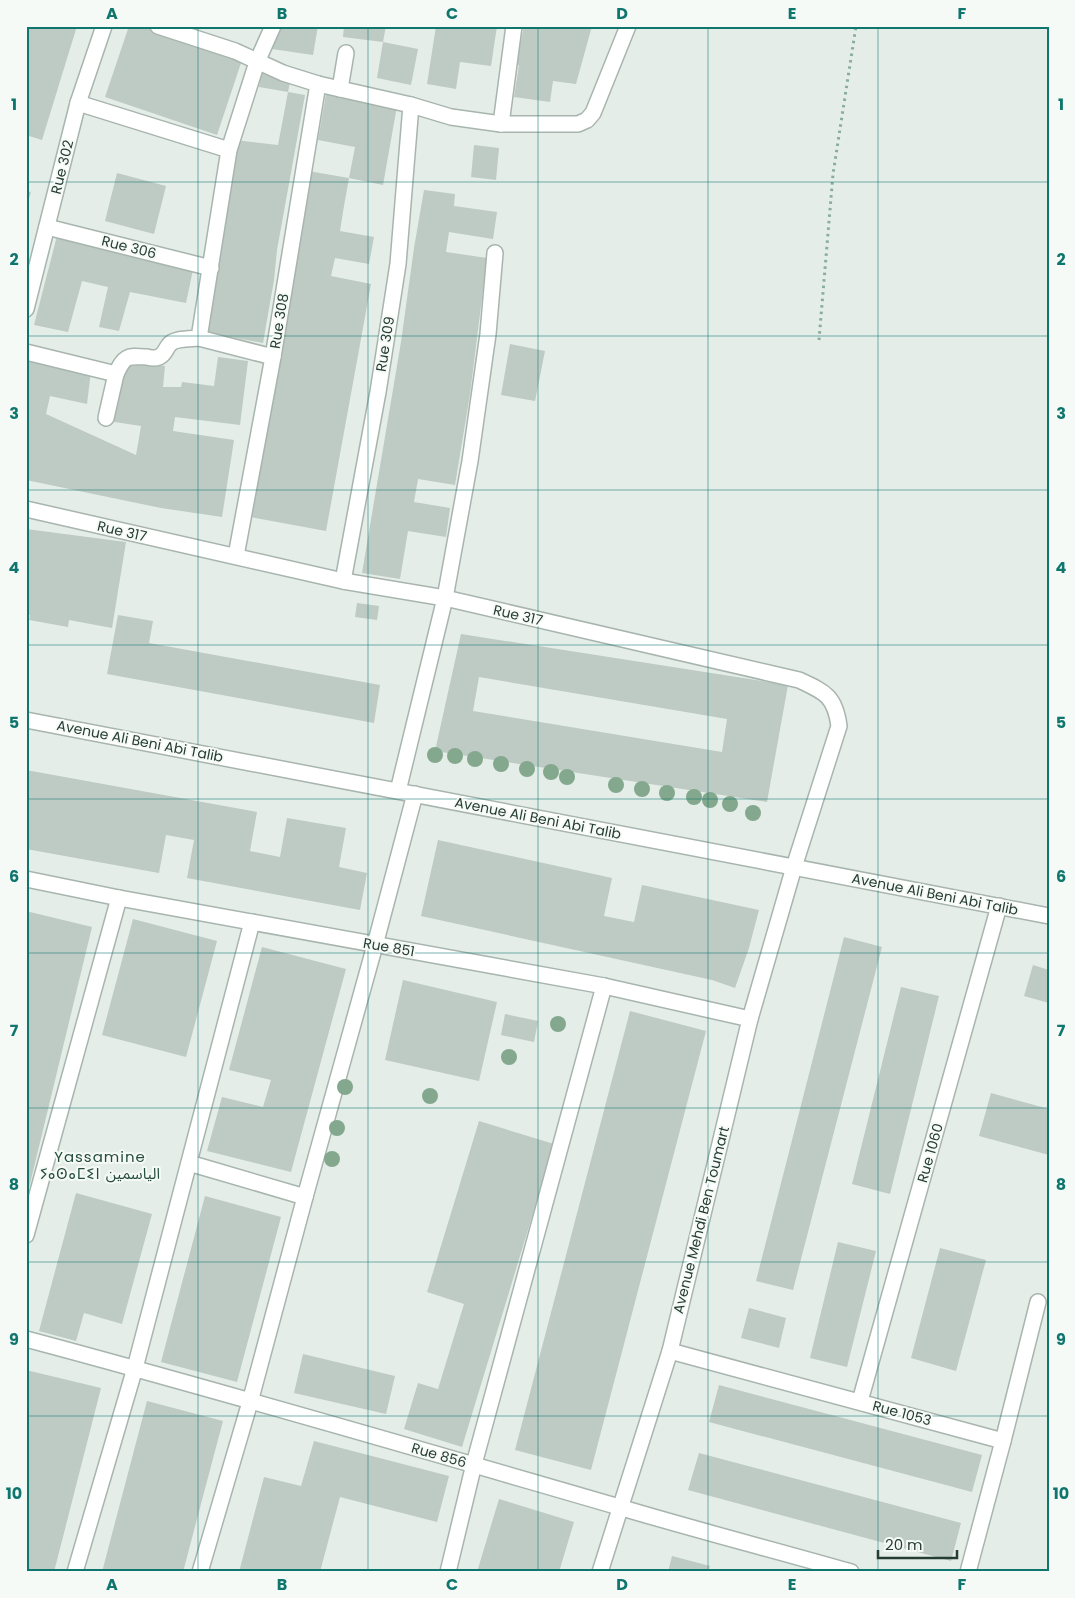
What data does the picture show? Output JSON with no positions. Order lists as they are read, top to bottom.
{
  "streets": {
    "street": [
      "Rue 302",
      "Rue 306",
      "Rue 308",
      "Rue 309",
      "Rue 317",
      "Avenue Ali Beni Abi Talib",
      "Rue 851",
      "Rue 1060",
      "Avenue Mehdi Ben Toumart",
      "Rue 1053",
      "Rue 856"
    ]
  },
  "crossings": [
    ["Rue 302", "Rue 306"],
    ["Rue 308", "Rue 317"],
    ["Rue 309", "Rue 317"],
    ["Rue 317", "Avenue Ali Beni Abi Talib"],
    ["Rue 317", "Avenue Mehdi Ben Toumart"],
    ["Avenue Ali Beni Abi Talib", "Rue 1060"],
    ["Avenue Ali Beni Abi Talib", "Avenue Mehdi Ben Toumart"],
    ["Rue 851", "Avenue Mehdi Ben Toumart"],
    ["Rue 1060", "Rue 1053"],
    ["Avenue Mehdi Ben Toumart", "Rue 1053"],
    ["Avenue Mehdi Ben Toumart", "Rue 856"]
  ],
  "districts": ["Yassamine ⵢⴰⵙⴰⵎⵉⵏ الياسمين"],
  "scale_bar": "20 m",
  "grid": {
    "columns": [
      "A",
      "B",
      "C",
      "D",
      "E",
      "F"
    ],
    "rows": [
      "1",
      "2",
      "3",
      "4",
      "5",
      "6",
      "7",
      "8",
      "9",
      "10"
    ]
  }
}
